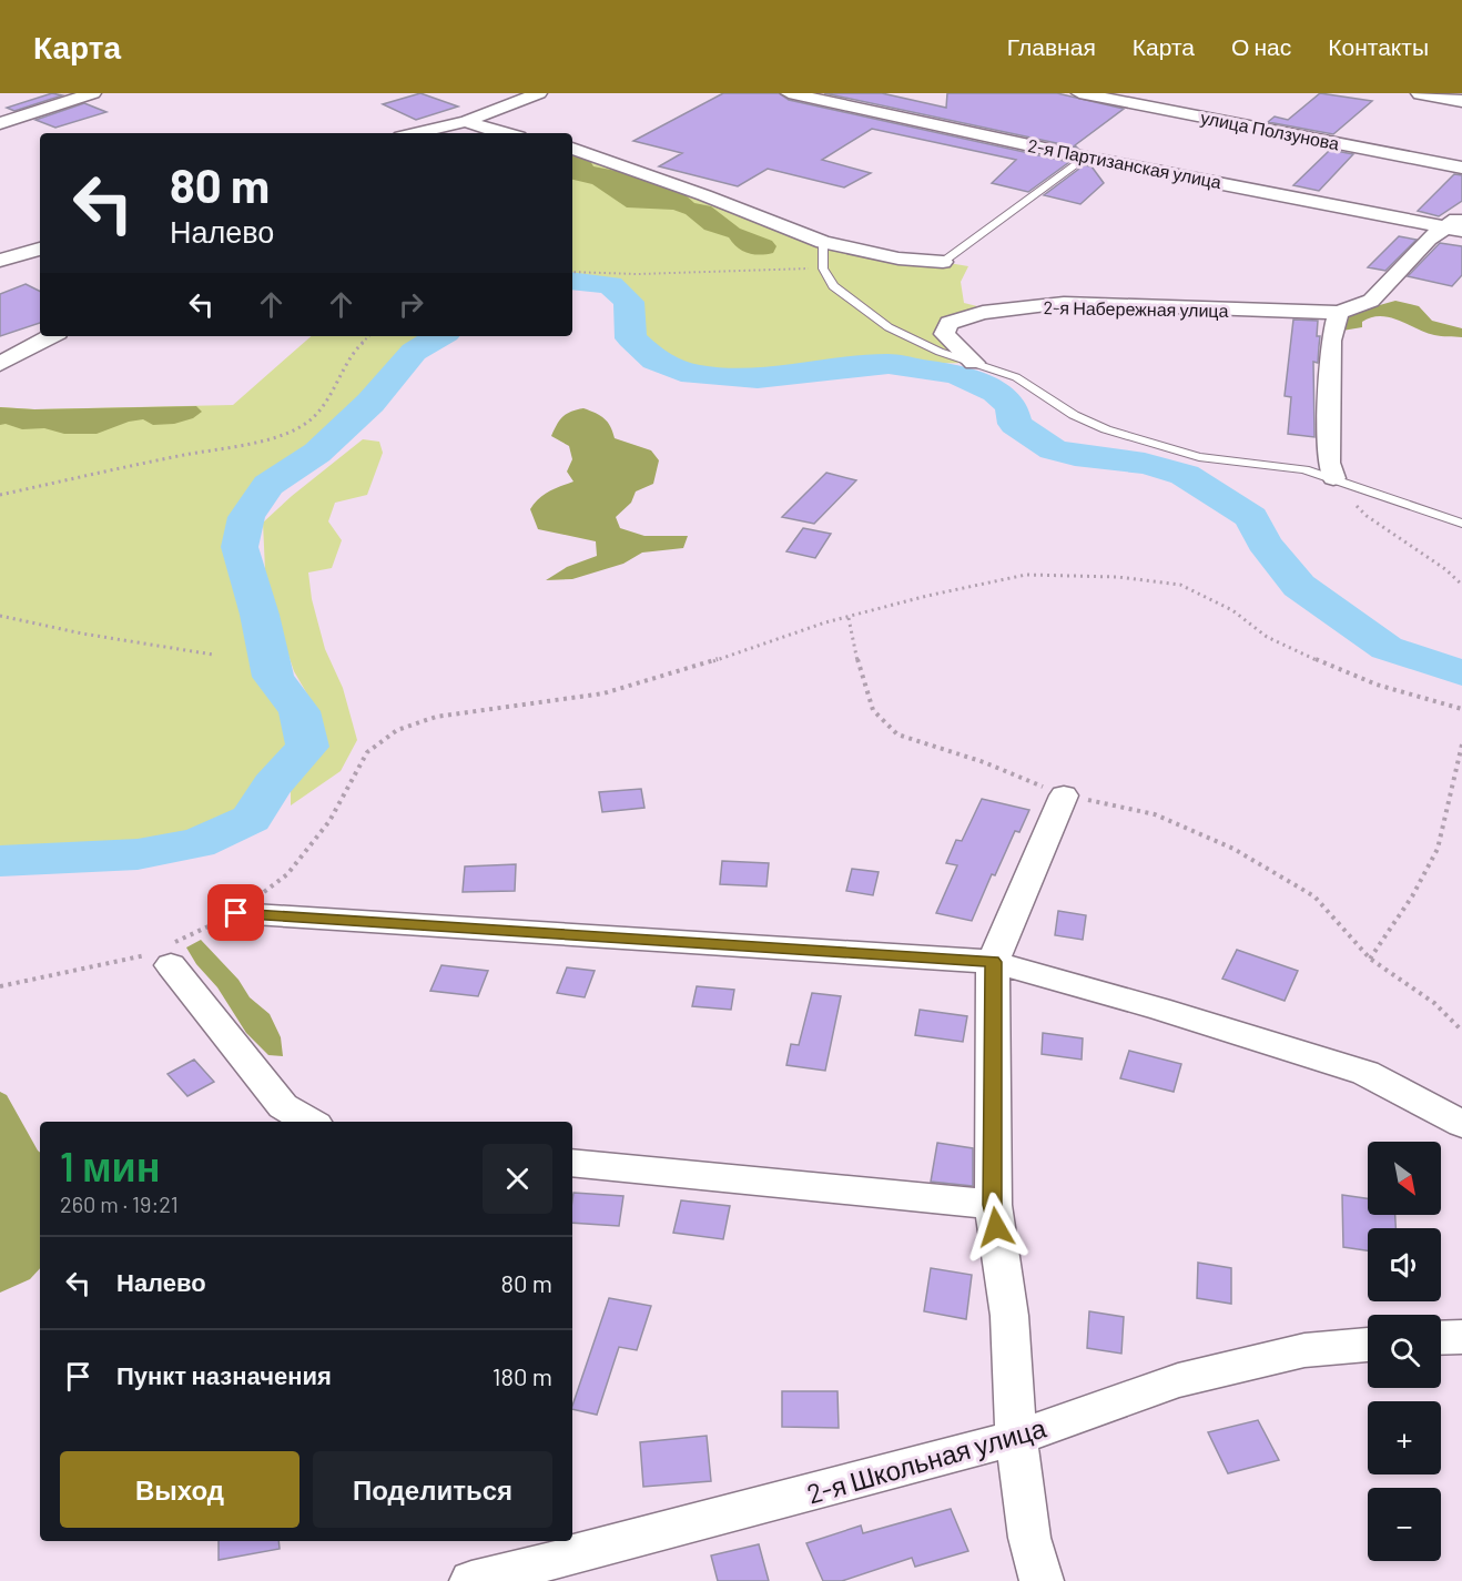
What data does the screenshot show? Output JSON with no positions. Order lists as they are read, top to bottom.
{
  "streets": {
    "street": [
      "улица Ползунова",
      "2-я Партизанская улица",
      "2-я Набережная улица",
      "2-я Школьная улица"
    ]
  },
  "north": "bottom right",
  "page": {
    "header": "Карта",
    "nav": [
      "Главная",
      "Карта",
      "О нас",
      "Контакты"
    ],
    "turn": ["80 m", "Налево"],
    "heading": ["1 мин", "260 m · 19:21"],
    "map_buttons": ["+", "−"],
    "list": [
      {
        "name": "Налево",
        "value": "80 m"
      },
      {
        "name": "Пункт назначения",
        "value": "180 m"
      }
    ],
    "buttons": ["Выход", "Поделиться"]
  }
}
